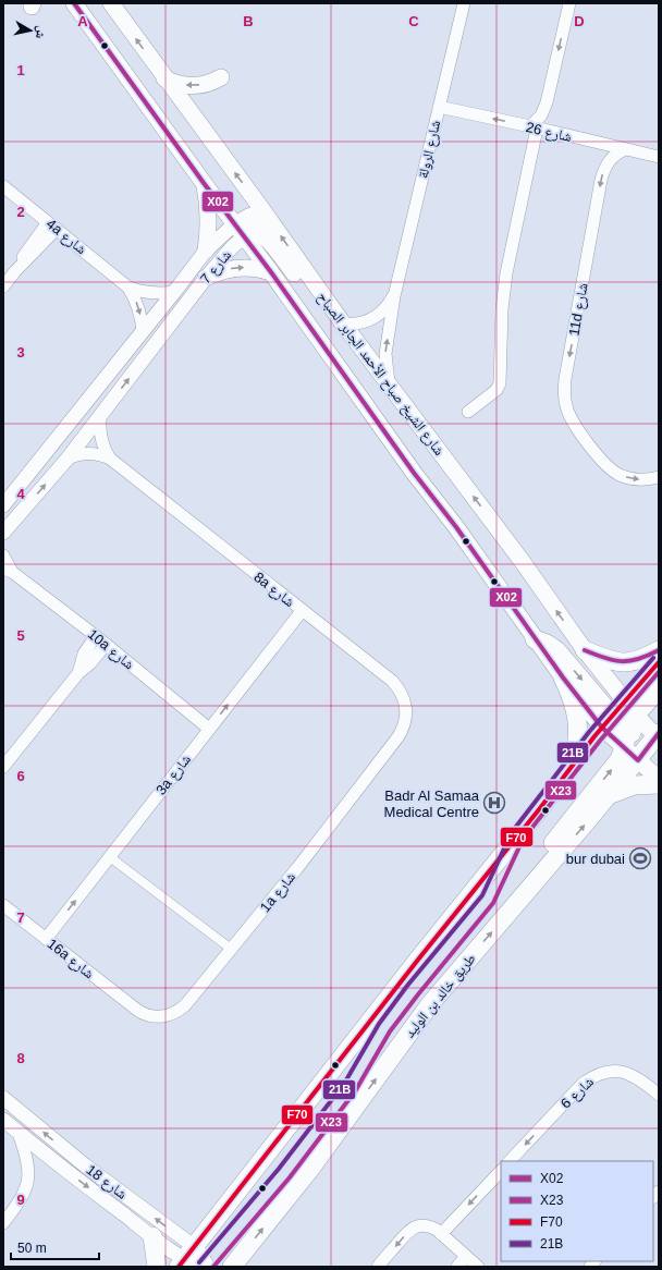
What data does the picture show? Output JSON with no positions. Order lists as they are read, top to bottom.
{
  "streets": {
    "main road": ["شارع الشيخ صباح الأحمد الجابر الصباح", "طريق خالد بن الوليد"],
    "street": [
      "شارع 26",
      "شارع الرولة",
      "4a شارع",
      "شارع 7",
      "11d شارع",
      "8a شارع",
      "10a شارع",
      "3a شارع",
      "1a شارع",
      "16a شارع",
      "شارع 6",
      "شارع 18"
    ]
  },
  "crossings": [
    ["شارع 26", "شارع الرولة"],
    ["شارع 26", "11d شارع"],
    ["شارع الرولة", "شارع الشيخ صباح الأحمد الجابر الصباح"],
    ["4a شارع", "شارع 7"],
    ["شارع 7", "شارع الشيخ صباح الأحمد الجابر الصباح"],
    ["شارع 7", "8a شارع"],
    ["8a شارع", "3a شارع"],
    ["8a شارع", "1a شارع"],
    ["10a شارع", "3a شارع"],
    ["3a شارع", "16a شارع"],
    ["1a شارع", "16a شارع"]
  ],
  "one_way": ["شارع 26", "3a شارع", "شارع 6"],
  "places": {
    "hospital": ["Badr Al Samaa Medical Centre"],
    "sports": ["bur dubai"]
  },
  "lines": [
    "transit line X02",
    "transit line 21B",
    "transit line F70",
    "transit line X23"
  ],
  "legend": [
    "X02",
    "X23",
    "F70",
    "21B"
  ],
  "scale_bar": "50 m",
  "north": "right",
  "grid": {
    "columns": [
      "A",
      "B",
      "C",
      "D"
    ],
    "rows": [
      "1",
      "2",
      "3",
      "4",
      "5",
      "6",
      "7",
      "8",
      "9"
    ]
  }
}
